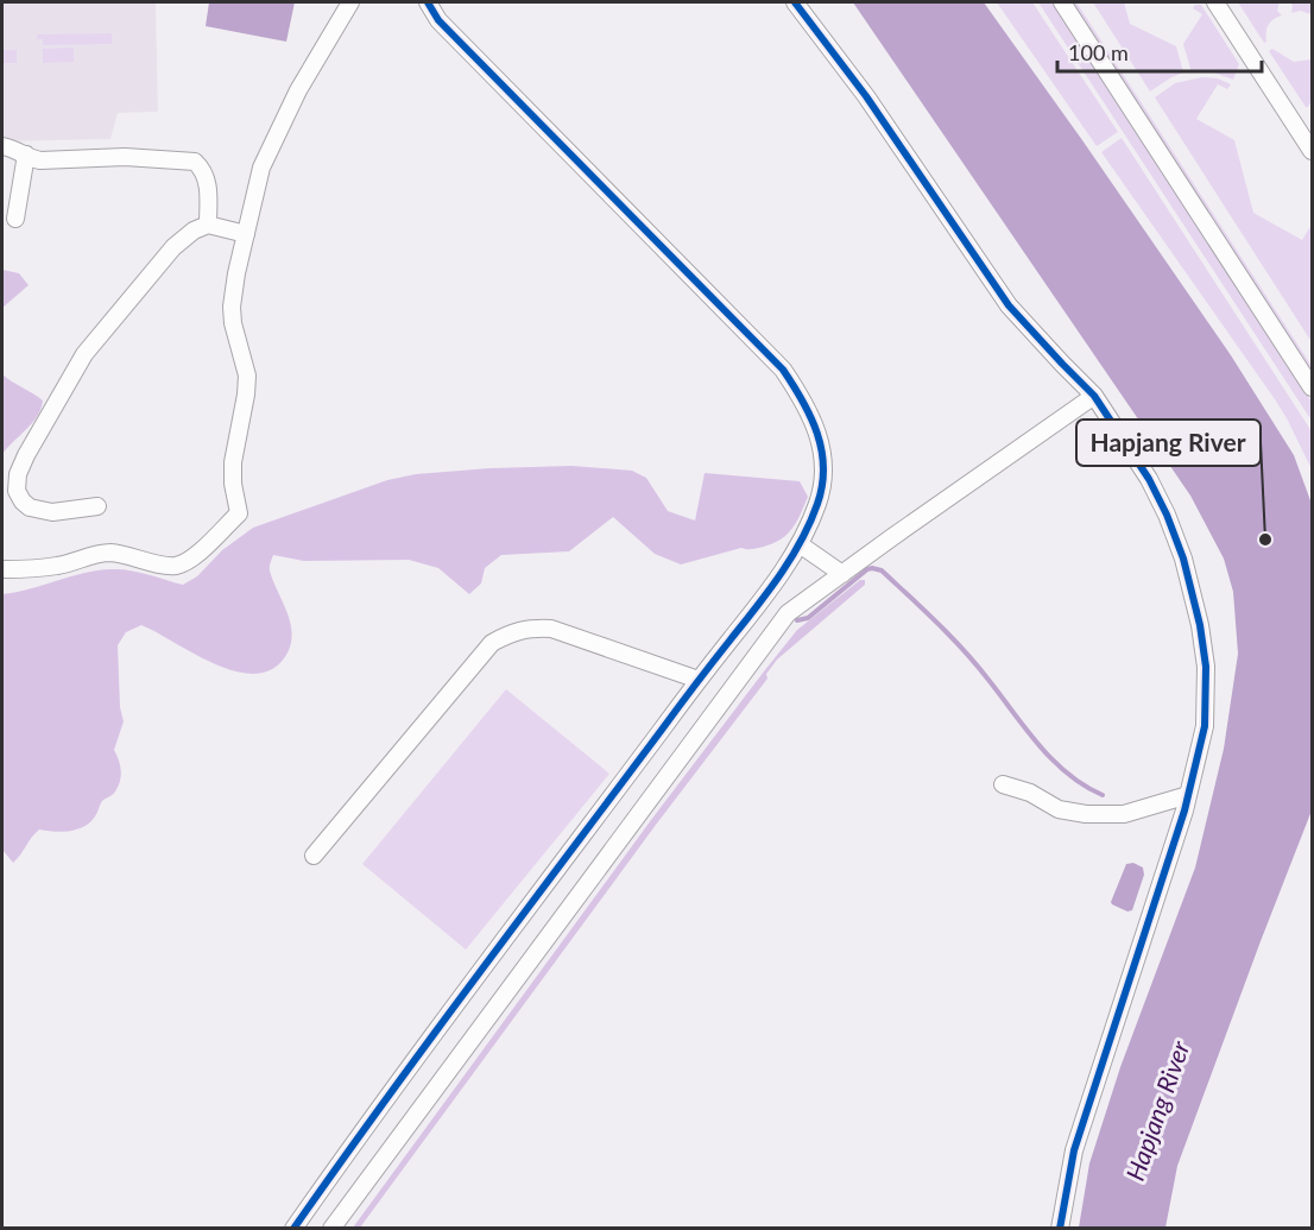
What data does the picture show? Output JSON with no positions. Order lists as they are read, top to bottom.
{
  "water": ["Hapjang River"],
  "places": ["Hapjang River"],
  "scale_bar": "100 m"
}
